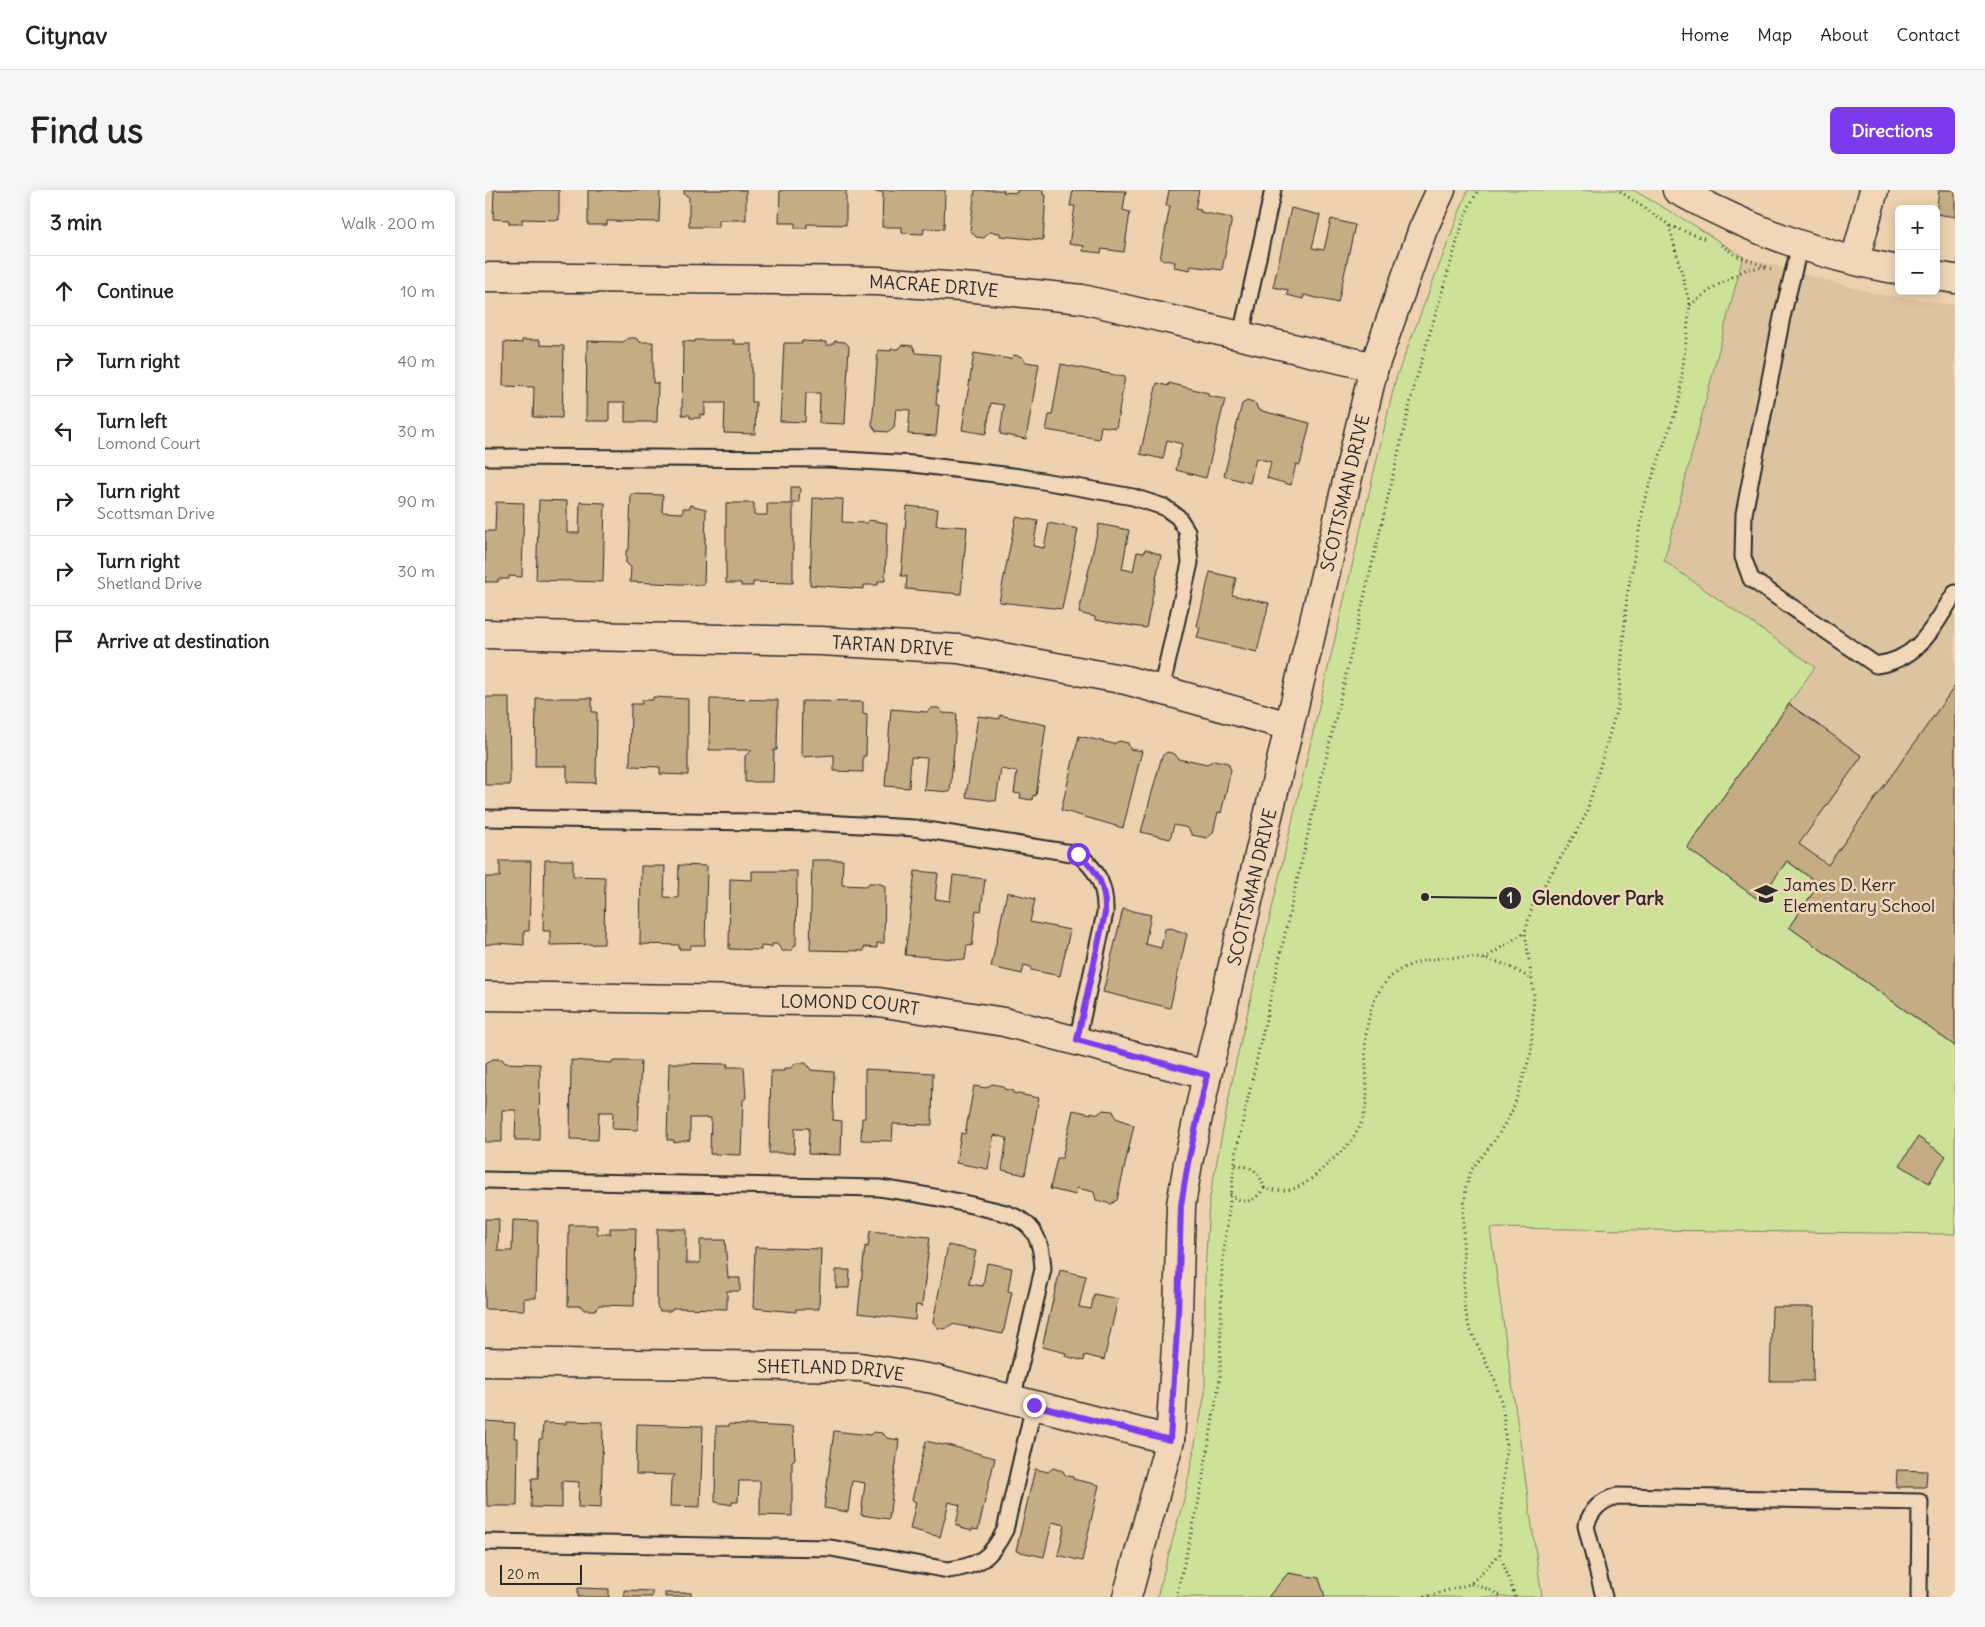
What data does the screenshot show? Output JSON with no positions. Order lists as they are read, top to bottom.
{
  "streets": {
    "street": [
      "MACRAE DRIVE",
      "SCOTTSMAN DRIVE",
      "TARTAN DRIVE",
      "LOMOND COURT",
      "SHETLAND DRIVE"
    ]
  },
  "crossings": [
    ["MACRAE DRIVE", "SCOTTSMAN DRIVE"],
    ["SCOTTSMAN DRIVE", "TARTAN DRIVE"],
    ["SCOTTSMAN DRIVE", "LOMOND COURT"],
    ["SCOTTSMAN DRIVE", "SHETLAND DRIVE"]
  ],
  "places": {
    "school or university": ["James D. Kerr Elementary School"],
    "other": ["Glendover Park"]
  },
  "scale_bar": "20 m",
  "page": {
    "header": "Citynav",
    "nav": [
      "Home",
      "Map",
      "About",
      "Contact"
    ],
    "buttons": "Directions",
    "title": "Find us",
    "heading": ["3 min", "Walk · 200 m"],
    "map_buttons": ["+", "−"],
    "list": [
      ["Continue", "10 m"],
      ["Turn right", "40 m"],
      ["Turn left", "Lomond Court", "30 m"],
      ["Turn right", "Scottsman Drive", "90 m"],
      ["Turn right", "Shetland Drive", "30 m"],
      "Arrive at destination"
    ],
    "scale": "20 m"
  }
}
